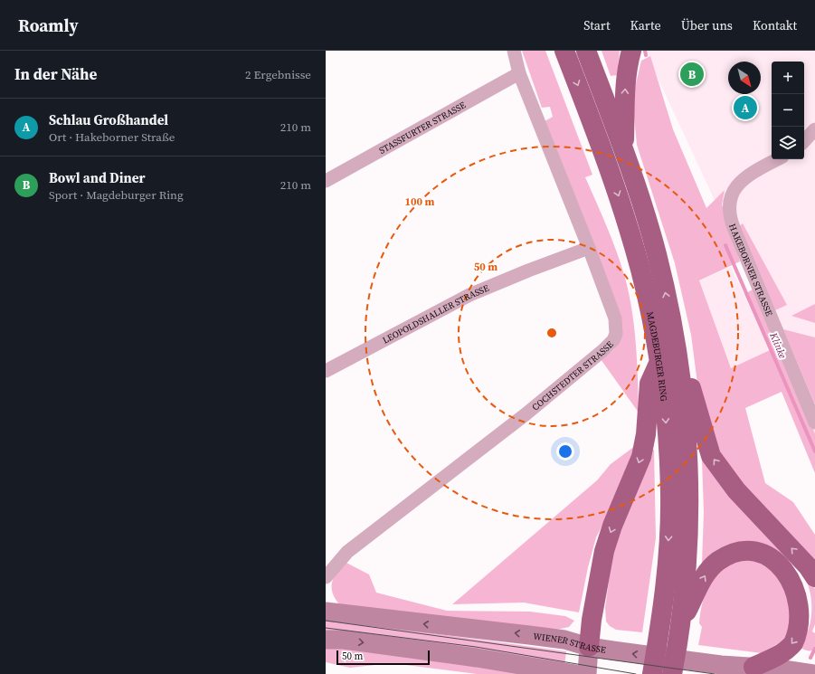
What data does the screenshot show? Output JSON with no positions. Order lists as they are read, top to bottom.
{
  "streets": {
    "highway": ["MAGDEBURGER RING"],
    "main road": ["WIENER STRASSE"],
    "street": [
      "STASSFURTER STRASSE",
      "HAKEBORNER STRASSE",
      "LEOPOLDSHALLER STRASSE",
      "COCHSTEDTER STRASSE"
    ]
  },
  "crossings": [
    ["STASSFURTER STRASSE", "COCHSTEDTER STRASSE"],
    ["LEOPOLDSHALLER STRASSE", "COCHSTEDTER STRASSE"]
  ],
  "water": ["Klinke"],
  "scale_bar": "50 m",
  "north": "bottom right",
  "page": {
    "header": "Roamly",
    "nav": [
      "Start",
      "Karte",
      "Über uns",
      "Kontakt"
    ],
    "heading": ["In der Nähe", "2 Ergebnisse"],
    "pins": ["B", "A"],
    "map_buttons": ["+", "−"],
    "list": [
      {
        "mark": "A",
        "name": "Schlau Großhandel",
        "note": "Ort · Hakeborner Straße",
        "value": "210 m"
      },
      {
        "mark": "B",
        "name": "Bowl and Diner",
        "note": "Sport · Magdeburger Ring",
        "value": "210 m"
      }
    ],
    "scale": "50 m"
  },
  "rings": ["100 m", "50 m"]
}
